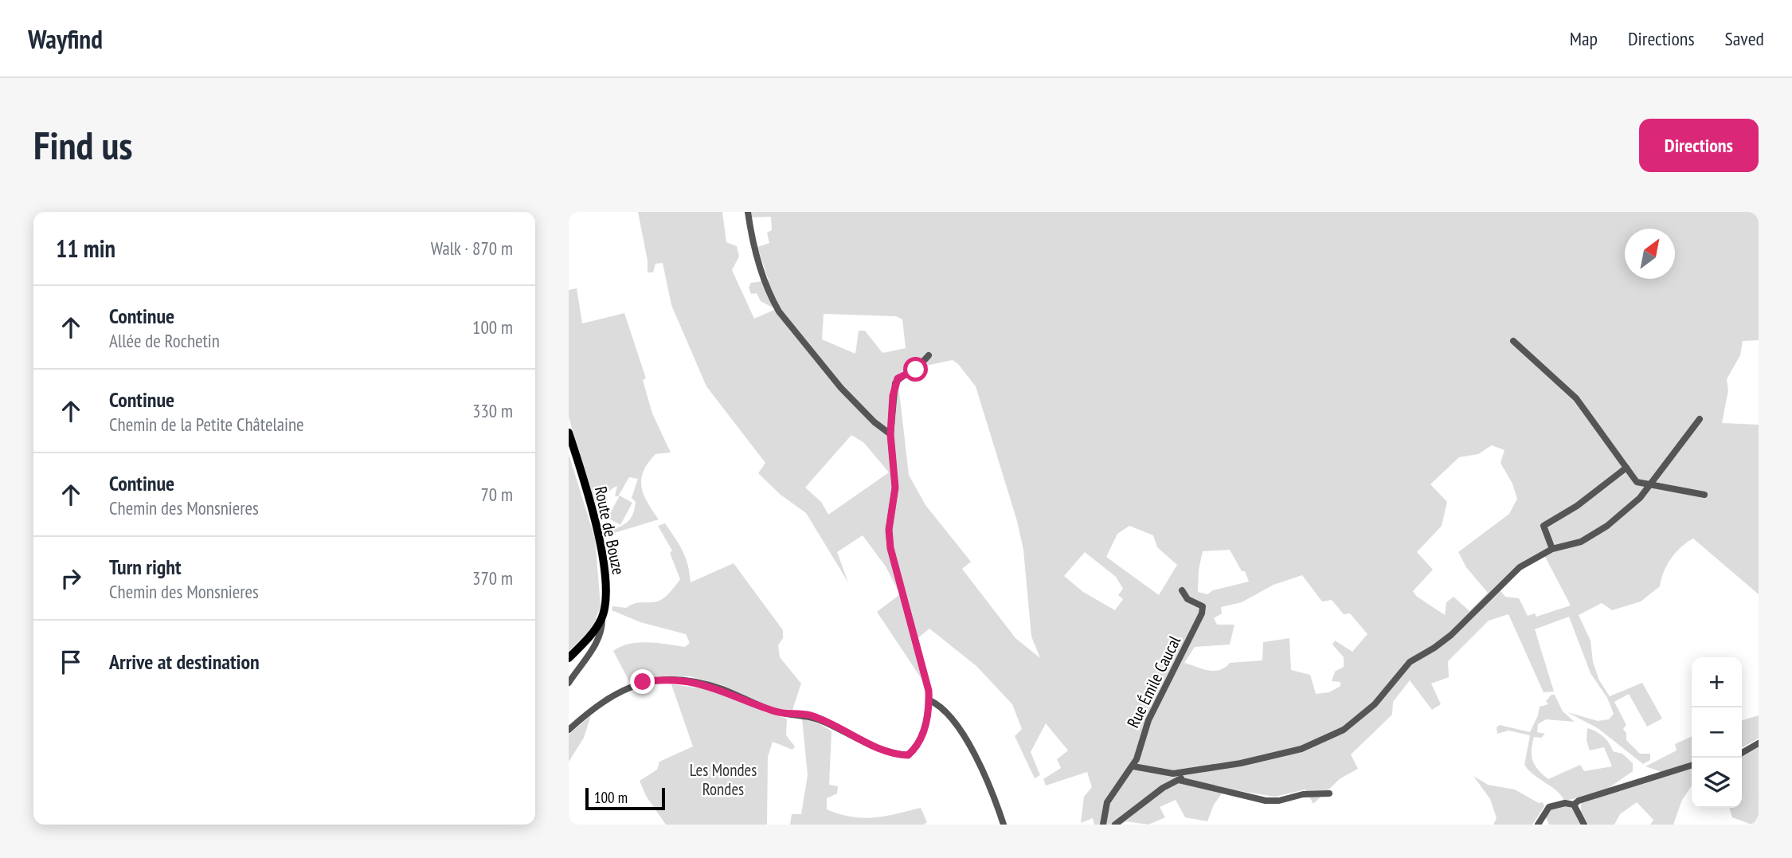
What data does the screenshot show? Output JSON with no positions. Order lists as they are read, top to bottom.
{
  "streets": {
    "main road": ["Route de Bouze"],
    "street": ["Rue Émile Caucal"]
  },
  "parks": ["Les Mondes Rondes"],
  "scale_bar": "100 m",
  "north": "top right",
  "page": {
    "header": "Wayfind",
    "nav": ["Map", "Directions", "Saved"],
    "buttons": "Directions",
    "title": "Find us",
    "heading": ["11 min", "Walk · 870 m"],
    "list": [
      ["Continue", "Allée de Rochetin", "100 m"],
      ["Continue", "Chemin de la Petite Châtelaine", "330 m"],
      ["Continue", "Chemin des Monsnieres", "70 m"],
      ["Turn right", "Chemin des Monsnieres", "370 m"],
      "Arrive at destination"
    ],
    "map_buttons": ["+", "−"],
    "scale": "100 m"
  }
}
